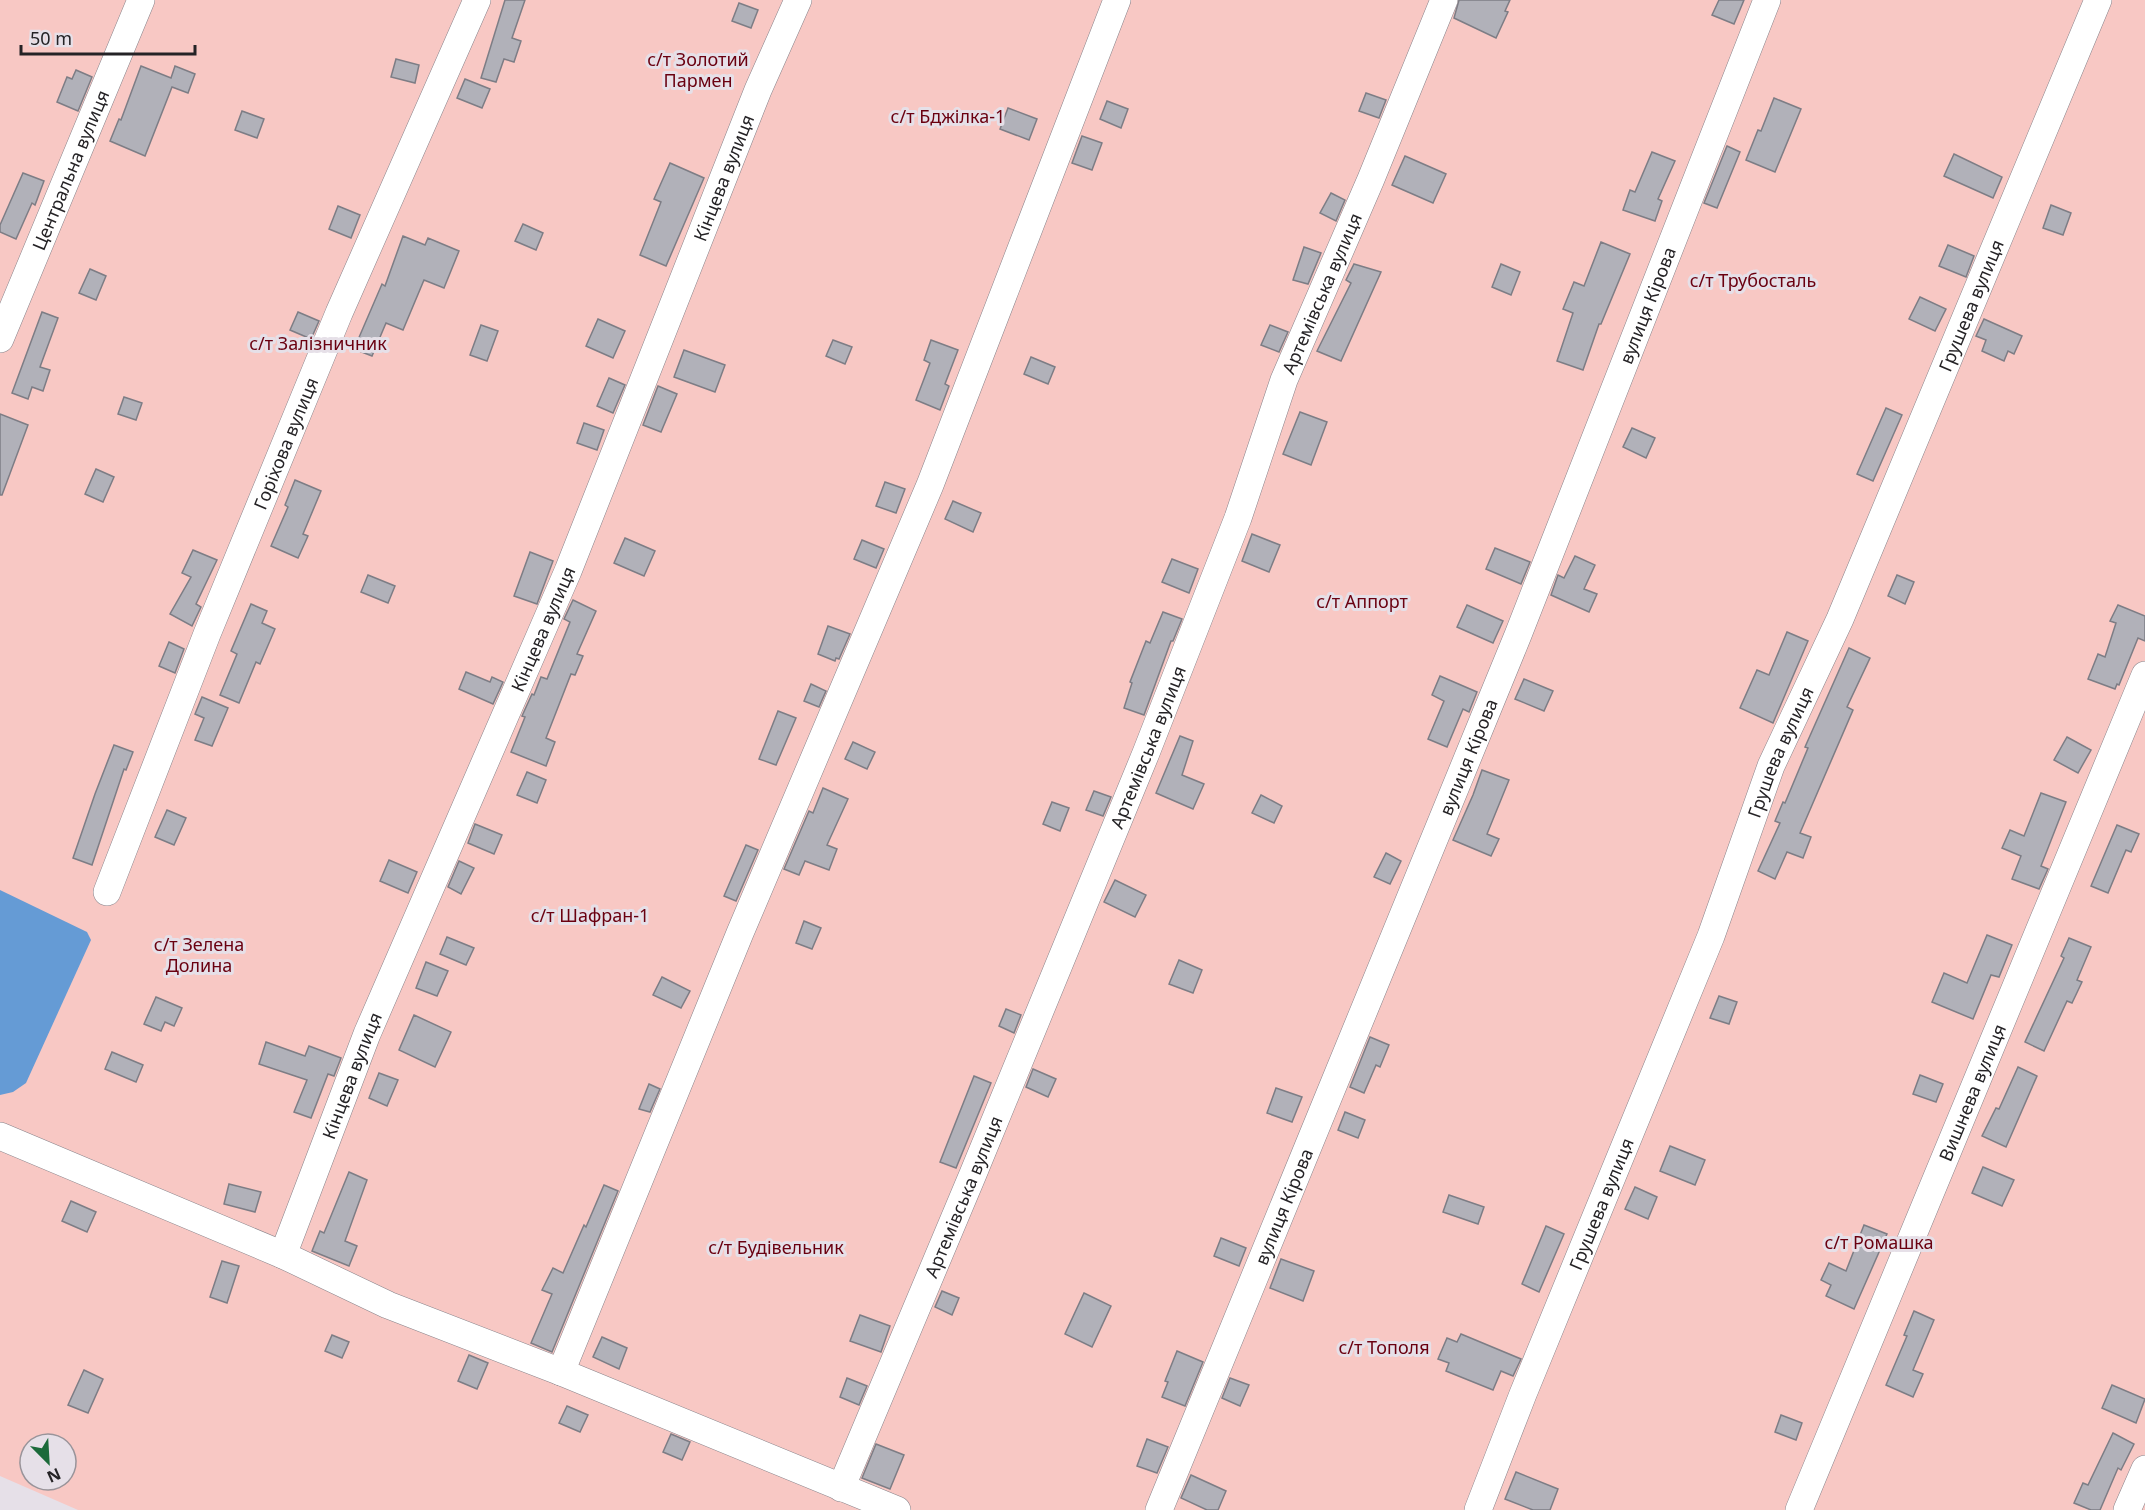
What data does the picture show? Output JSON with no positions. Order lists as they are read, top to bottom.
{
  "streets": {
    "street": [
      "Центральна вулиця",
      "Кінцева вулиця",
      "Артемівська вулиця",
      "вулиця Кірова",
      "Грушева вулиця",
      "Горіхова вулиця",
      "Вишнева вулиця"
    ]
  },
  "parks": [
    "с/т Золотий Пармен",
    "с/т Бджілка-1",
    "с/т Трубосталь",
    "с/т Залізничник",
    "с/т Аппорт",
    "с/т Шафран-1",
    "с/т Зелена Долина",
    "с/т Ромашка",
    "с/т Будівельник",
    "с/т Тополя"
  ],
  "scale_bar": "50 m",
  "north": "bottom right"
}
